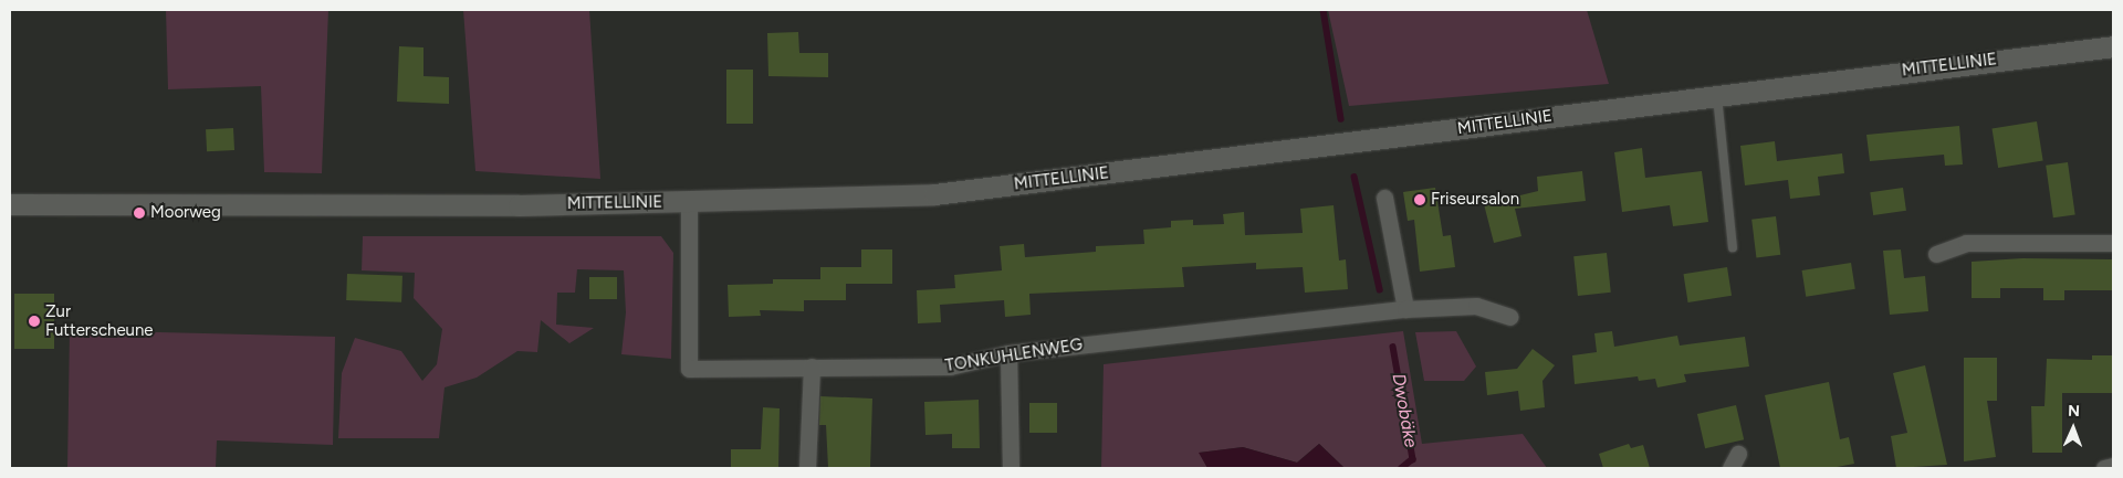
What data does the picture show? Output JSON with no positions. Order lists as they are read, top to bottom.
{
  "streets": {
    "street": ["MITTELLINIE", "TONKUHLENWEG"]
  },
  "crossings": [
    ["MITTELLINIE", "TONKUHLENWEG"]
  ],
  "water": ["Dwobäke"],
  "places": ["Friseursalon", "Moorweg", "Zur Futterscheune"],
  "north": "top"
}
